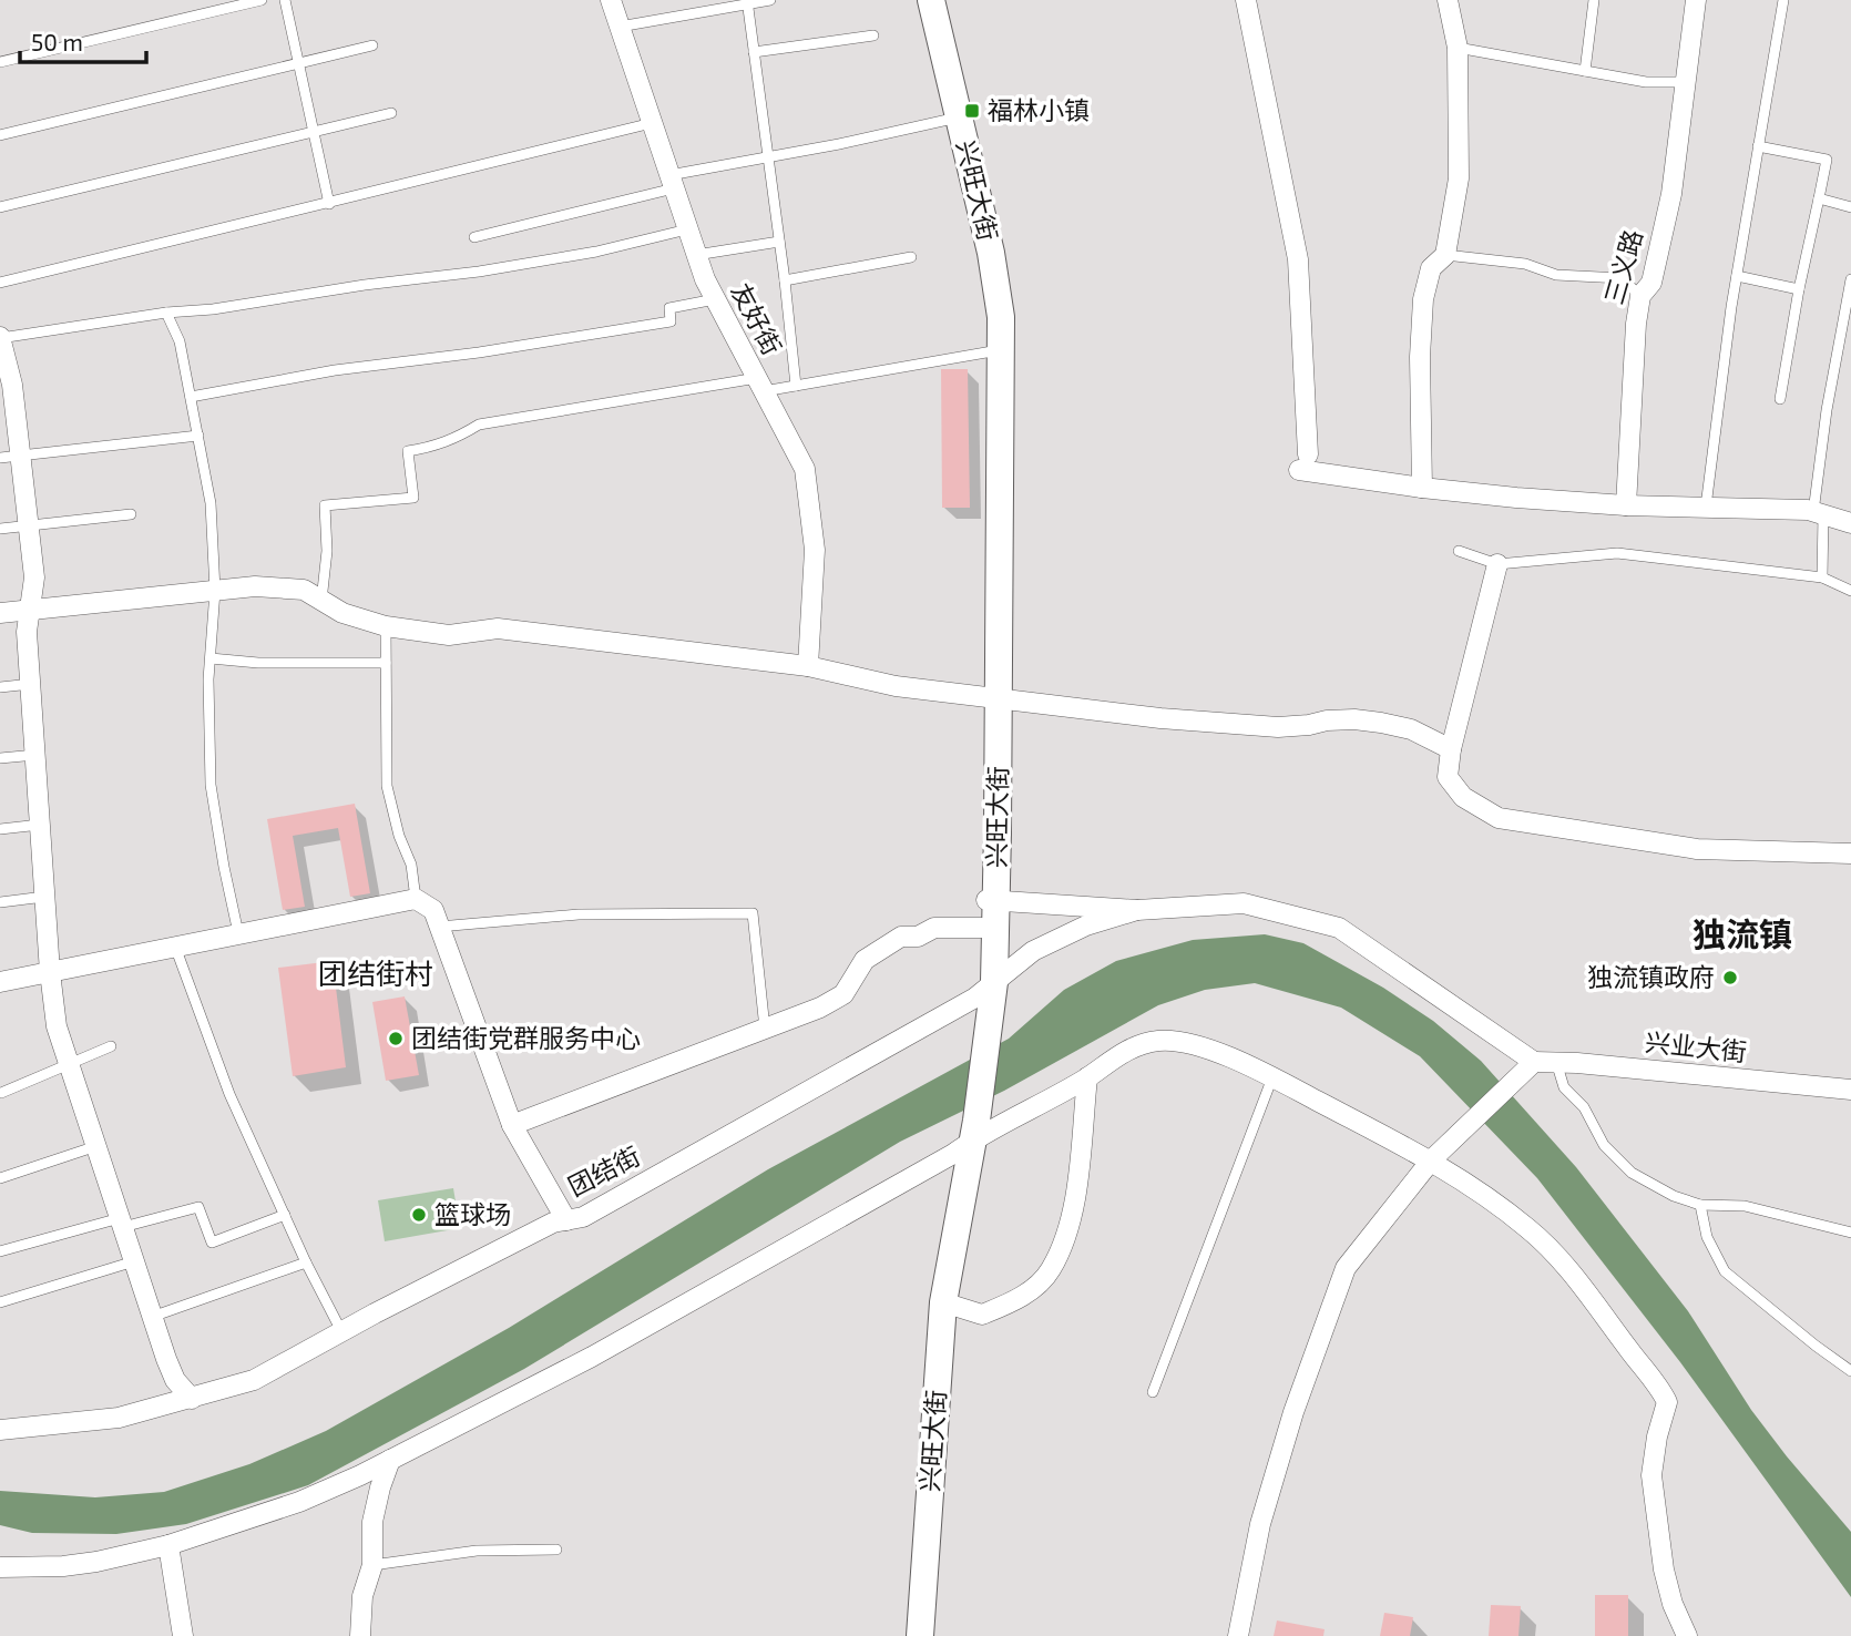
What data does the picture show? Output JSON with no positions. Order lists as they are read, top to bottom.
{
  "streets": {
    "street": [
      "兴旺大街",
      "三义路",
      "友好街",
      "兴业大街",
      "团结街"
    ]
  },
  "crossings": [
    ["兴旺大街", "团结街"]
  ],
  "districts": ["独流镇", "团结街村"],
  "places": {
    "transit": ["福林小镇"],
    "other": ["独流镇政府", "团结街党群服务中心", "篮球场"]
  },
  "scale_bar": "50 m"
}
